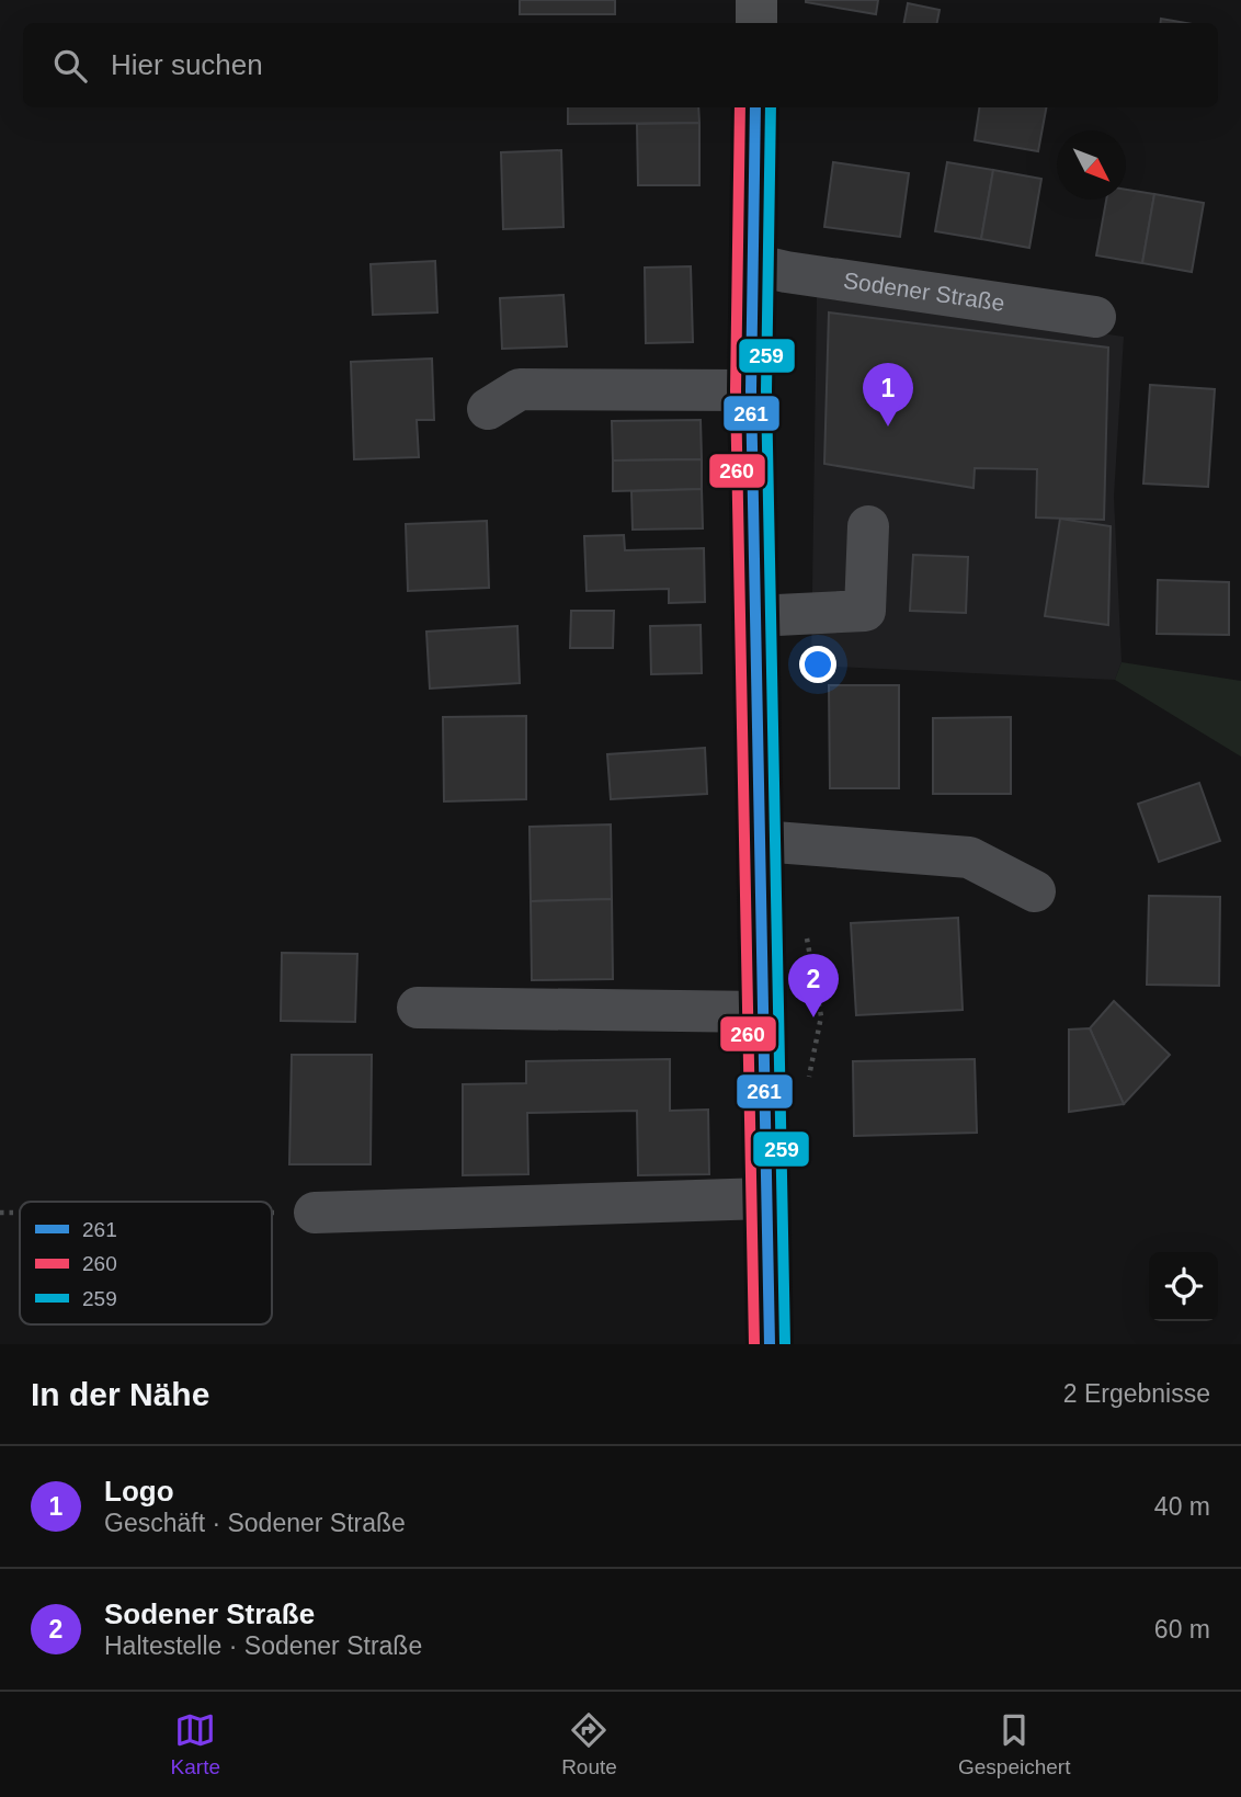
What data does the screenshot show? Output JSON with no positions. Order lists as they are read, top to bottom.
{
  "streets": {
    "street": ["Sodener Straße"]
  },
  "lines": ["transit line 261", "transit line 260", "transit line 259"],
  "legend": ["261", "260", "259"],
  "north": "bottom right",
  "page": {
    "search": "Hier suchen",
    "pins": ["1", "2"],
    "heading": ["In der Nähe", "2 Ergebnisse"],
    "list": [
      {
        "mark": "1",
        "name": "Logo",
        "note": "Geschäft · Sodener Straße",
        "value": "40 m"
      },
      {
        "mark": "2",
        "name": "Sodener Straße",
        "note": "Haltestelle · Sodener Straße",
        "value": "60 m"
      }
    ],
    "nav": ["Karte", "Route", "Gespeichert"]
  }
}
